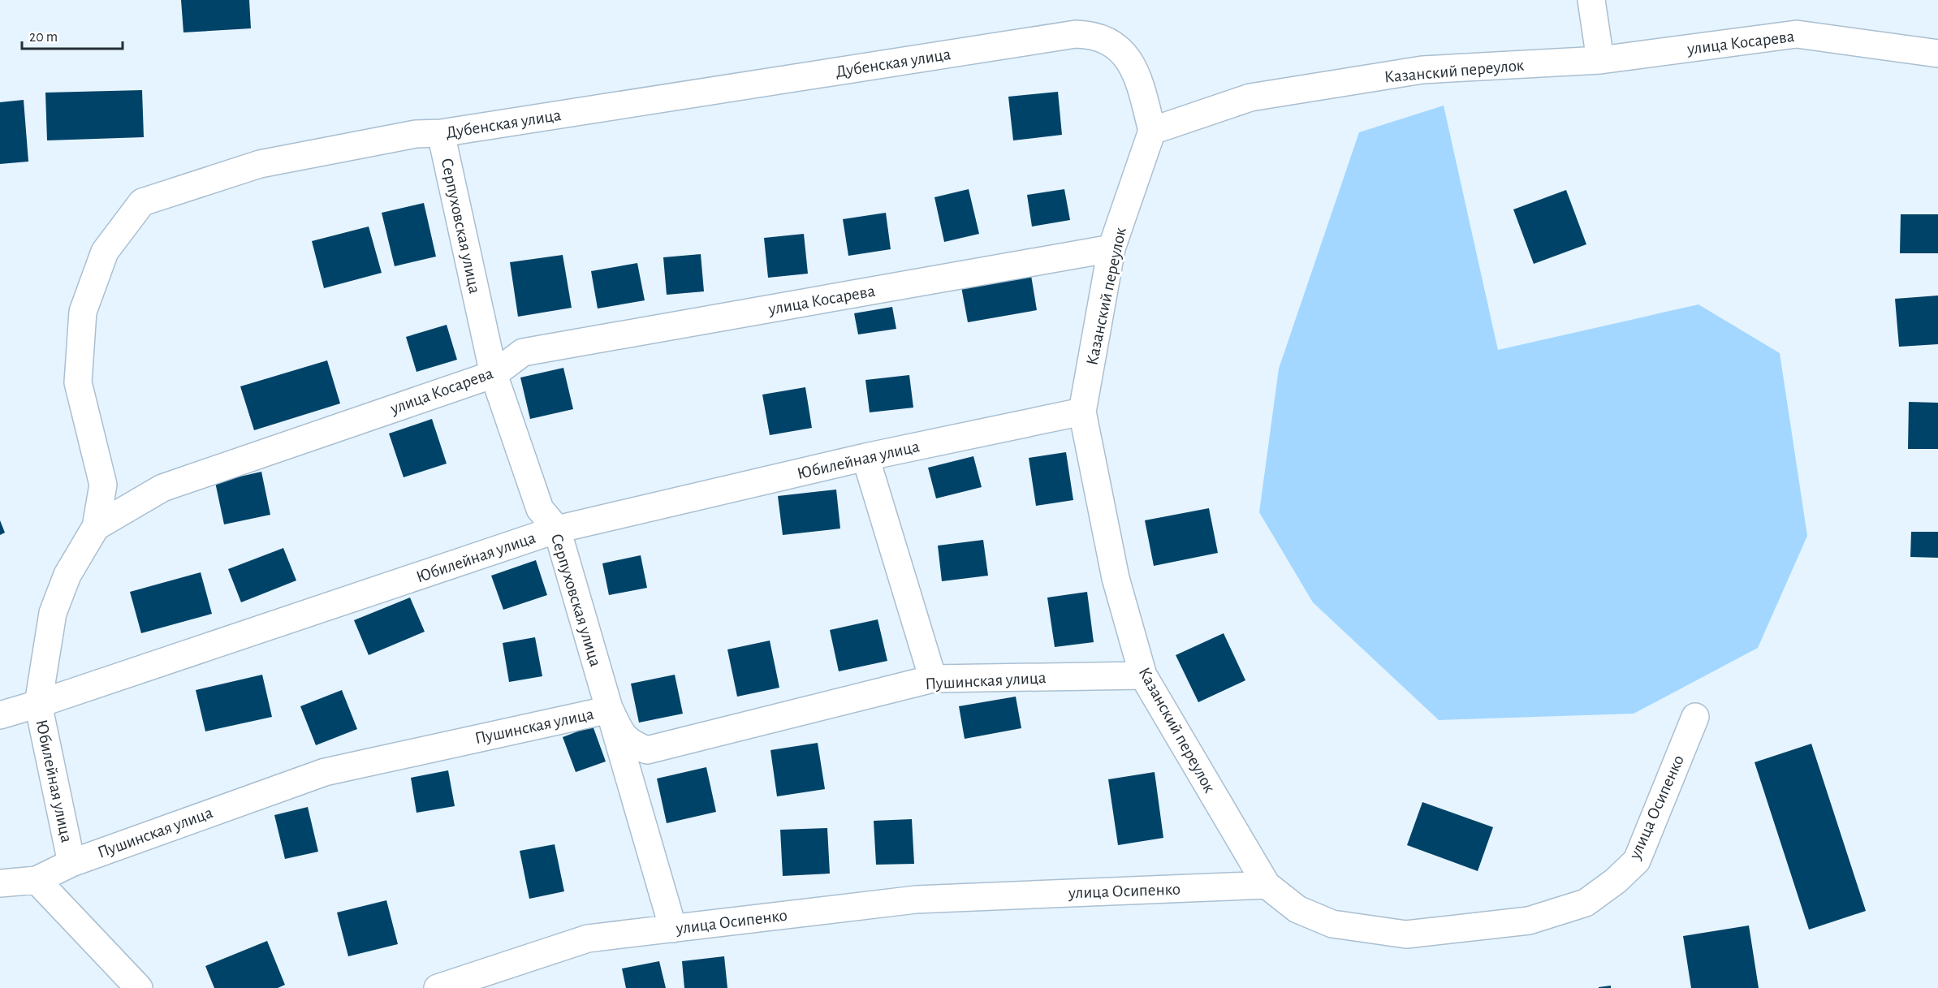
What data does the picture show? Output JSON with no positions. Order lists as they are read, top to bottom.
{
  "streets": {
    "street": [
      "улица Косарева",
      "Дубенская улица",
      "Казанский переулок",
      "Серпуховская улица",
      "Юбилейная улица",
      "Пушинская улица",
      "улица Осипенко"
    ]
  },
  "crossings": [
    ["улица Косарева", "Дубенская улица"],
    ["улица Косарева", "Казанский переулок"],
    ["улица Косарева", "Серпуховская улица"],
    ["улица Косарева", "Юбилейная улица"],
    ["Дубенская улица", "Казанский переулок"],
    ["Дубенская улица", "Серпуховская улица"],
    ["Казанский переулок", "Юбилейная улица"],
    ["Казанский переулок", "Пушинская улица"],
    ["Казанский переулок", "улица Осипенко"],
    ["Серпуховская улица", "Юбилейная улица"],
    ["Серпуховская улица", "Пушинская улица"],
    ["Серпуховская улица", "улица Осипенко"],
    ["Юбилейная улица", "Пушинская улица"]
  ],
  "scale_bar": "20 m"
}
